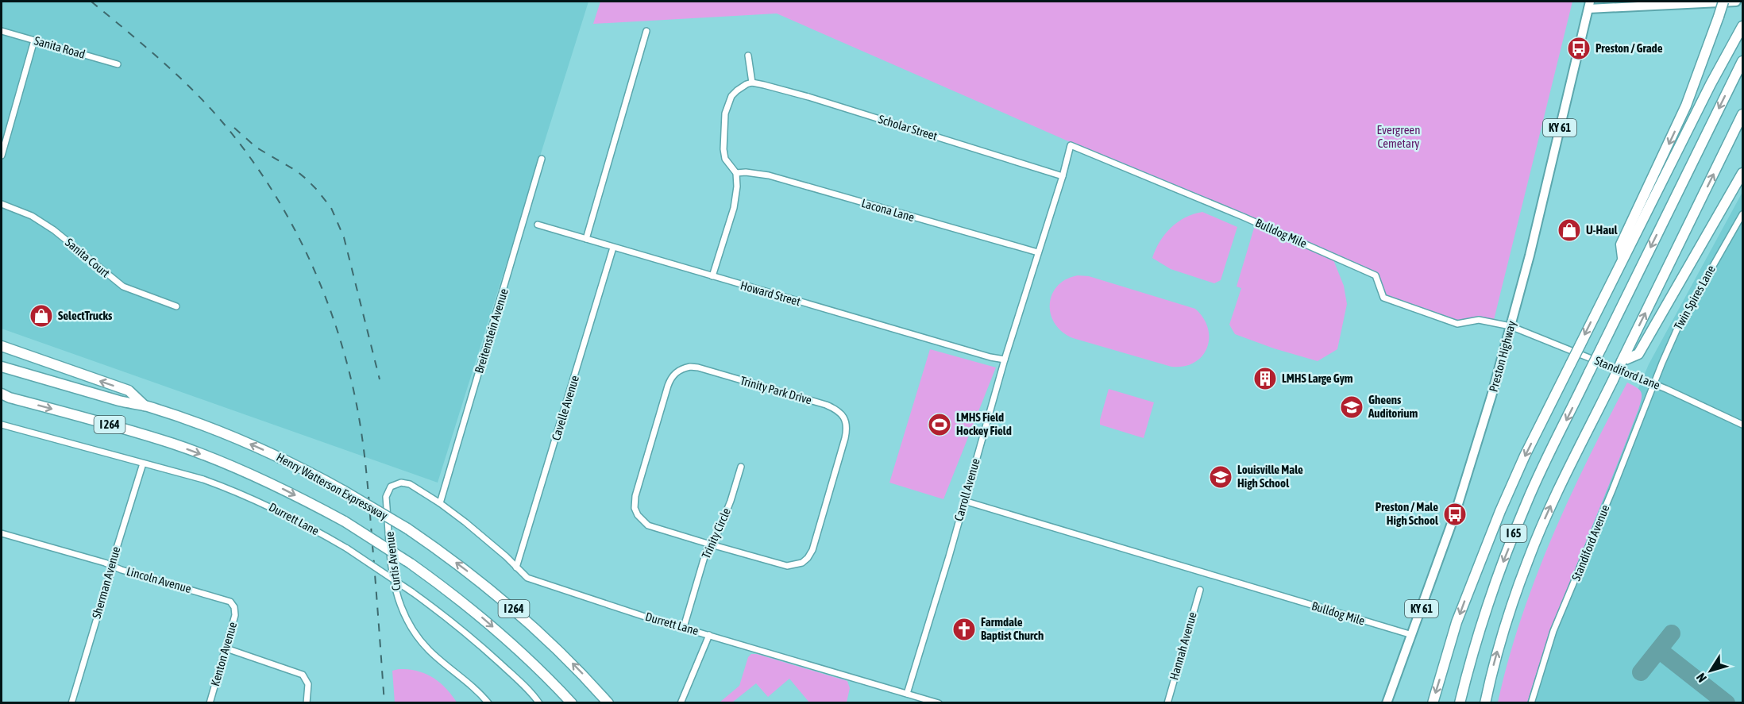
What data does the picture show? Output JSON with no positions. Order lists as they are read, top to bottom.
{
  "streets": {
    "highway": ["I 264", "Henry Watterson Expressway", "I 65"],
    "main road": ["KY 61", "Preston Highway"],
    "street": [
      "Sanita Road",
      "Scholar Street",
      "Lacona Lane",
      "Bulldog Mile",
      "Sanita Court",
      "Howard Street",
      "Twin Spires Lane",
      "Breitenstein Avenue",
      "Standiford Lane",
      "Trinity Park Drive",
      "Cavelle Avenue",
      "Carroll Avenue",
      "Durrett Lane",
      "Trinity Circle",
      "Standiford Avenue",
      "Curtis Avenue",
      "Lincoln Avenue",
      "Sherman Avenue",
      "Hannah Avenue",
      "Kenton Avenue"
    ]
  },
  "crossings": [
    ["Scholar Street", "Bulldog Mile"],
    ["Scholar Street", "Carroll Avenue"],
    ["Lacona Lane", "Carroll Avenue"],
    ["Bulldog Mile", "Preston Highway"],
    ["Bulldog Mile", "Standiford Lane"],
    ["Bulldog Mile", "Carroll Avenue"],
    ["Howard Street", "Cavelle Avenue"],
    ["Howard Street", "Carroll Avenue"],
    ["Twin Spires Lane", "Standiford Lane"],
    ["Twin Spires Lane", "Standiford Avenue"],
    ["Breitenstein Avenue", "Durrett Lane"],
    ["Preston Highway", "Standiford Lane"],
    ["Standiford Lane", "Standiford Avenue"],
    ["Trinity Park Drive", "Trinity Circle"],
    ["Cavelle Avenue", "Durrett Lane"],
    ["Carroll Avenue", "Durrett Lane"],
    ["Durrett Lane", "Trinity Circle"],
    ["Durrett Lane", "Curtis Avenue"],
    ["Durrett Lane", "Sherman Avenue"],
    ["Lincoln Avenue", "Sherman Avenue"],
    ["Lincoln Avenue", "Kenton Avenue"]
  ],
  "parks": ["Evergreen Cemetary"],
  "places": {
    "bus stop": ["Preston / Grade", "Preston / Male High School"],
    "shop": ["U-Haul", "SelectTrucks"],
    "building": ["LMHS Large Gym"],
    "school or university": ["Gheens Auditorium", "Louisville Male High School"],
    "sports": ["LMHS Field Hockey Field"],
    "church": ["Farmdale Baptist Church"]
  },
  "north": "bottom left"
}
